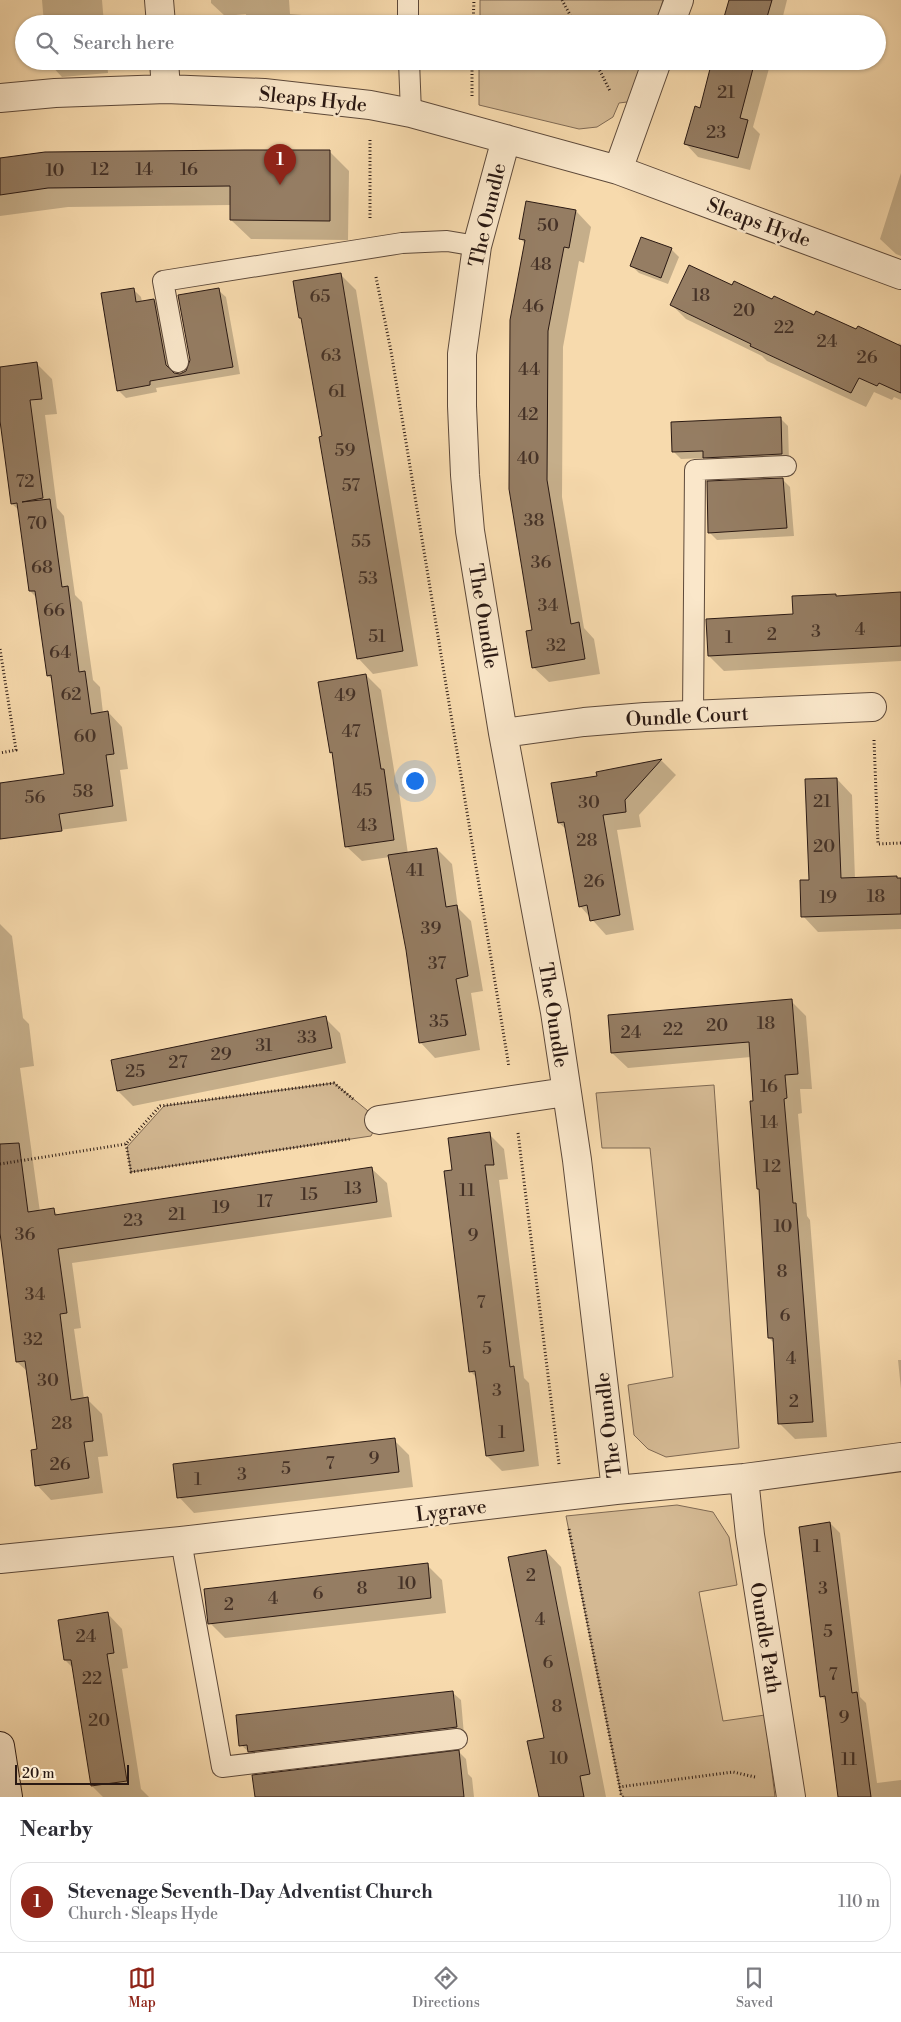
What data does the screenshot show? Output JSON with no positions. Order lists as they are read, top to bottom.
{
  "streets": {
    "street": [
      "Sleaps Hyde",
      "The Oundle",
      "Oundle Court",
      "Lygrave",
      "Oundle Path"
    ]
  },
  "crossings": [
    ["Sleaps Hyde", "The Oundle"],
    ["The Oundle", "Oundle Court"],
    ["The Oundle", "Lygrave"],
    ["Lygrave", "Oundle Path"]
  ],
  "house_numbers": [
    "21",
    "23",
    "12",
    "14",
    "16",
    "10",
    "50",
    "48",
    "18",
    "65",
    "46",
    "20",
    "22",
    "24",
    "63",
    "26",
    "44",
    "61",
    "42",
    "59",
    "40",
    "72",
    "57",
    "38",
    "70",
    "55",
    "36",
    "68",
    "53",
    "34",
    "66",
    "4",
    "3",
    "2",
    "51",
    "1",
    "32",
    "64",
    "62",
    "49",
    "47",
    "60",
    "45",
    "58",
    "56",
    "21",
    "30",
    "43",
    "28",
    "20",
    "41",
    "26",
    "18",
    "19",
    "39",
    "37",
    "35",
    "18",
    "20",
    "22",
    "24",
    "33",
    "31",
    "29",
    "27",
    "25",
    "16",
    "14",
    "12",
    "13",
    "11",
    "15",
    "17",
    "19",
    "21",
    "23",
    "10",
    "36",
    "9",
    "8",
    "34",
    "7",
    "6",
    "32",
    "5",
    "4",
    "30",
    "3",
    "2",
    "28",
    "1",
    "9",
    "7",
    "26",
    "5",
    "3",
    "1",
    "1",
    "2",
    "10",
    "8",
    "3",
    "6",
    "4",
    "2",
    "4",
    "5",
    "24",
    "6",
    "7",
    "22",
    "8",
    "9",
    "20",
    "10",
    "11"
  ],
  "scale_bar": "20 m",
  "page": {
    "search": "Search here",
    "pins": "1",
    "scale": "20 m",
    "heading": "Nearby",
    "list": [
      {
        "mark": "1",
        "name": "Stevenage Seventh-Day Adventist Church",
        "note": "Church · Sleaps Hyde",
        "value": "110 m"
      }
    ],
    "nav": ["Map", "Directions", "Saved"]
  }
}
